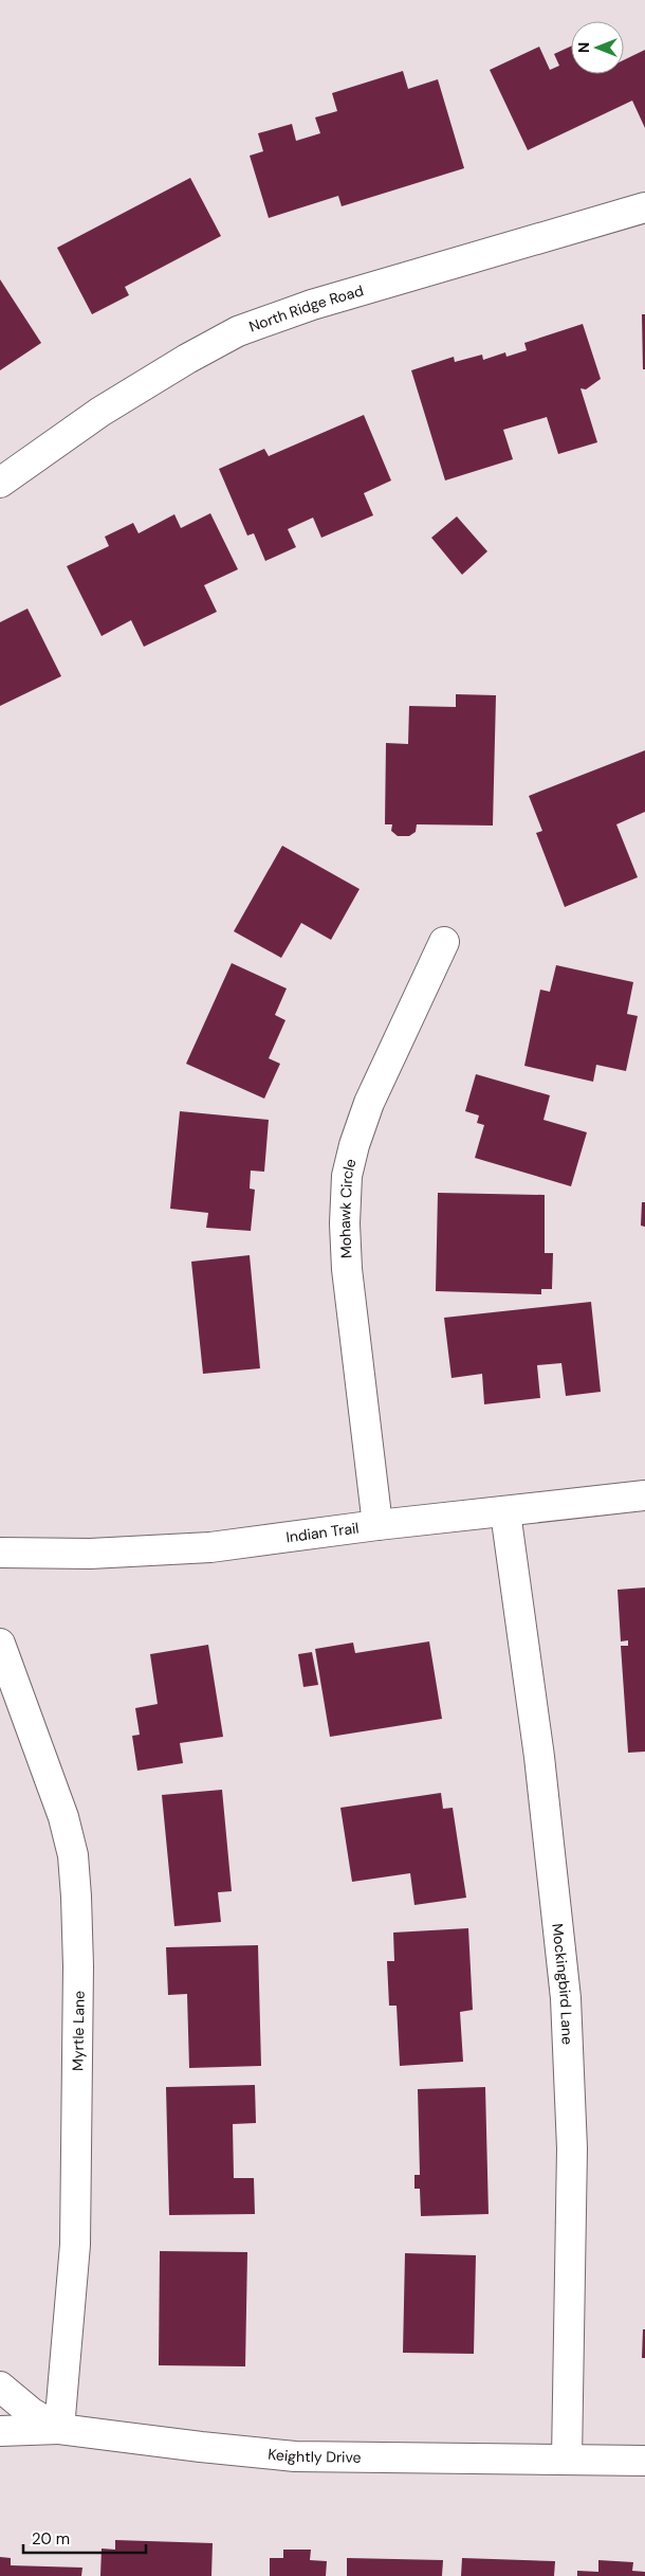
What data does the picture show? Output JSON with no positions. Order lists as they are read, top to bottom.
{
  "streets": {
    "street": [
      "North Ridge Road",
      "Mohawk Circle",
      "Indian Trail",
      "Mockingbird Lane",
      "Myrtle Lane",
      "Keightly Drive"
    ]
  },
  "crossings": [
    ["Mohawk Circle", "Indian Trail"],
    ["Indian Trail", "Mockingbird Lane"],
    ["Mockingbird Lane", "Keightly Drive"],
    ["Myrtle Lane", "Keightly Drive"]
  ],
  "scale_bar": "20 m",
  "north": "left"
}
